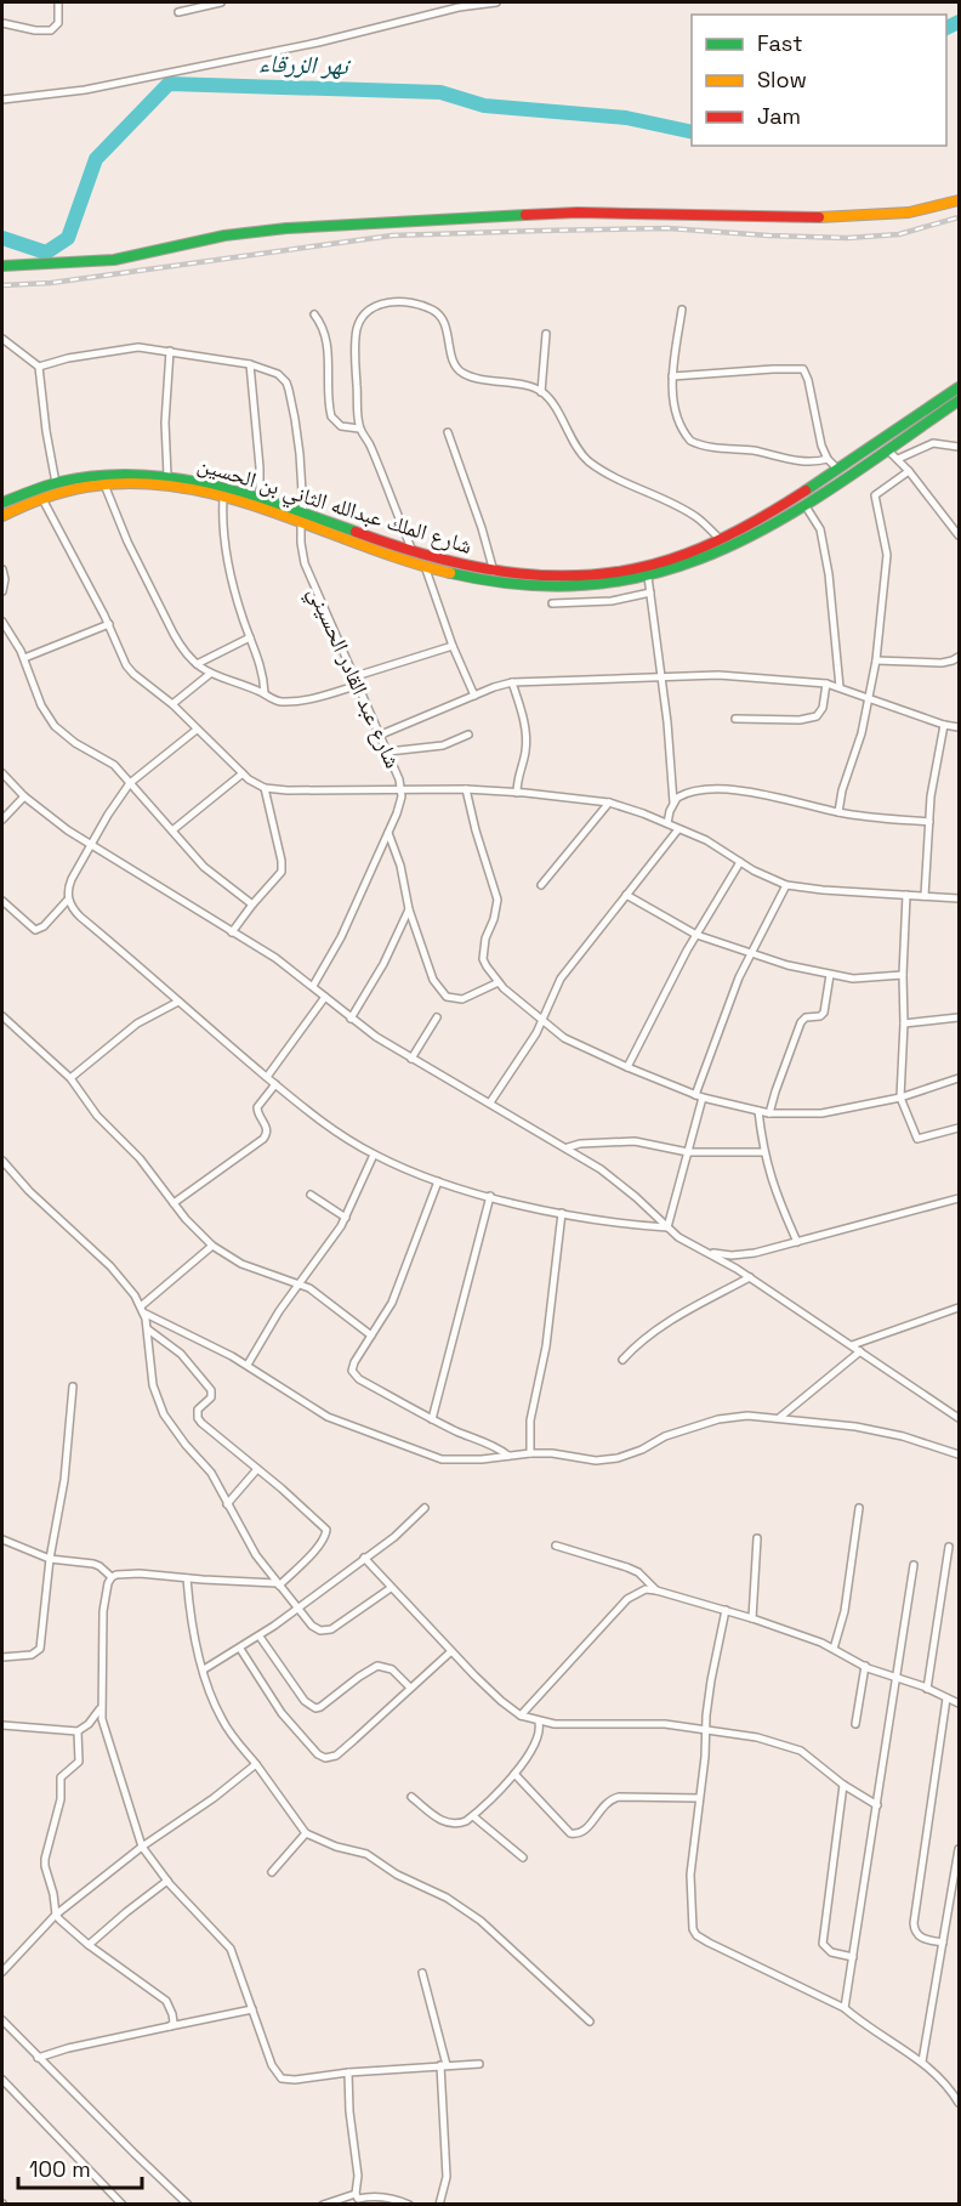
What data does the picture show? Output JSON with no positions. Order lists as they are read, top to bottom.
{
  "streets": {
    "main road": ["شارع الملك عبدالله الثاني بن الحسين"],
    "street": ["شارع عبد القادر الحسيني"]
  },
  "crossings": [
    ["شارع الملك عبدالله الثاني بن الحسين", "شارع عبد القادر الحسيني"]
  ],
  "water": ["نهر الزرقاء"],
  "legend": ["Fast", "Slow", "Jam"],
  "scale_bar": "100 m"
}
